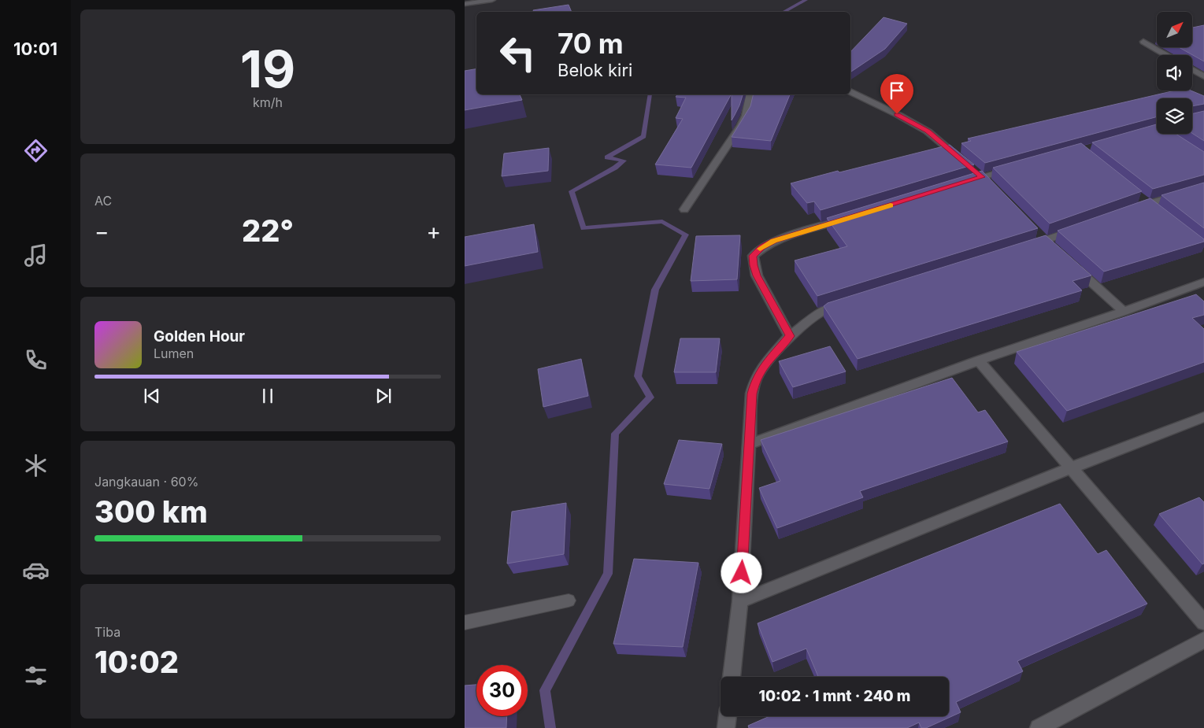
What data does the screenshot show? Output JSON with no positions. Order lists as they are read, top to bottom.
{
  "north": "top right",
  "page": {
    "tabs": "10:01",
    "tile": [
      ["19", "km/h"],
      "AC",
      ["Jangkauan · 60%", "300 km"],
      ["Tiba", "10:02"]
    ],
    "turn": ["70 m", "Belok kiri"],
    "heat": ["−", "22°", "+"],
    "song": ["Golden Hour", "Lumen"],
    "limit": "30",
    "trip": "10:02 · 1 mnt · 240 m"
  }
}
